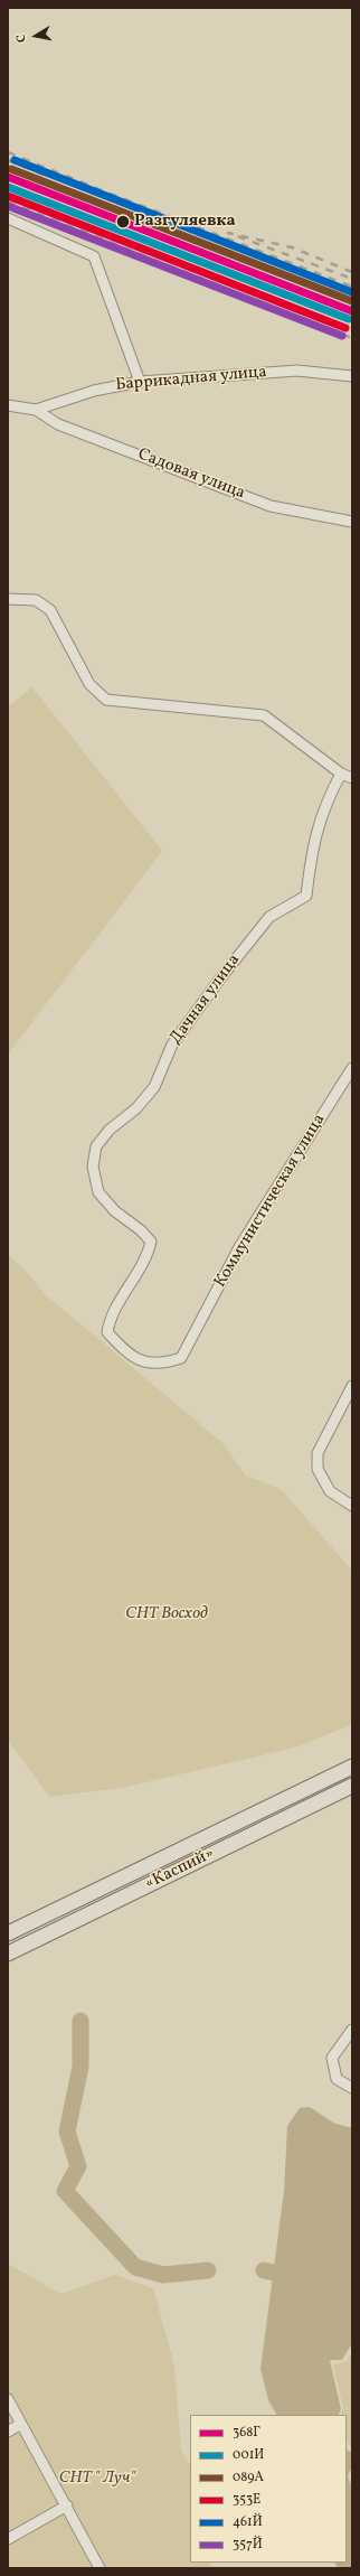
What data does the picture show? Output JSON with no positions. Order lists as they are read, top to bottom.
{
  "streets": {
    "highway": ["«Каспий»"],
    "street": [
      "Баррикадная улица",
      "Садовая улица",
      "Дачная улица",
      "Коммунистическая улица"
    ]
  },
  "crossings": [
    ["Баррикадная улица", "Садовая улица"],
    ["Дачная улица", "Коммунистическая улица"]
  ],
  "parks": ["СНТ Восход", "СНТ \" Луч\""],
  "places": ["Разгуляевка"],
  "lines": [
    "transit line 461Й",
    "transit line 089А",
    "transit line 368Г",
    "transit line 001И",
    "transit line 353Е",
    "transit line 357Й"
  ],
  "legend": [
    "368Г",
    "001И",
    "089А",
    "353Е",
    "461Й",
    "357Й"
  ],
  "north": "left"
}
